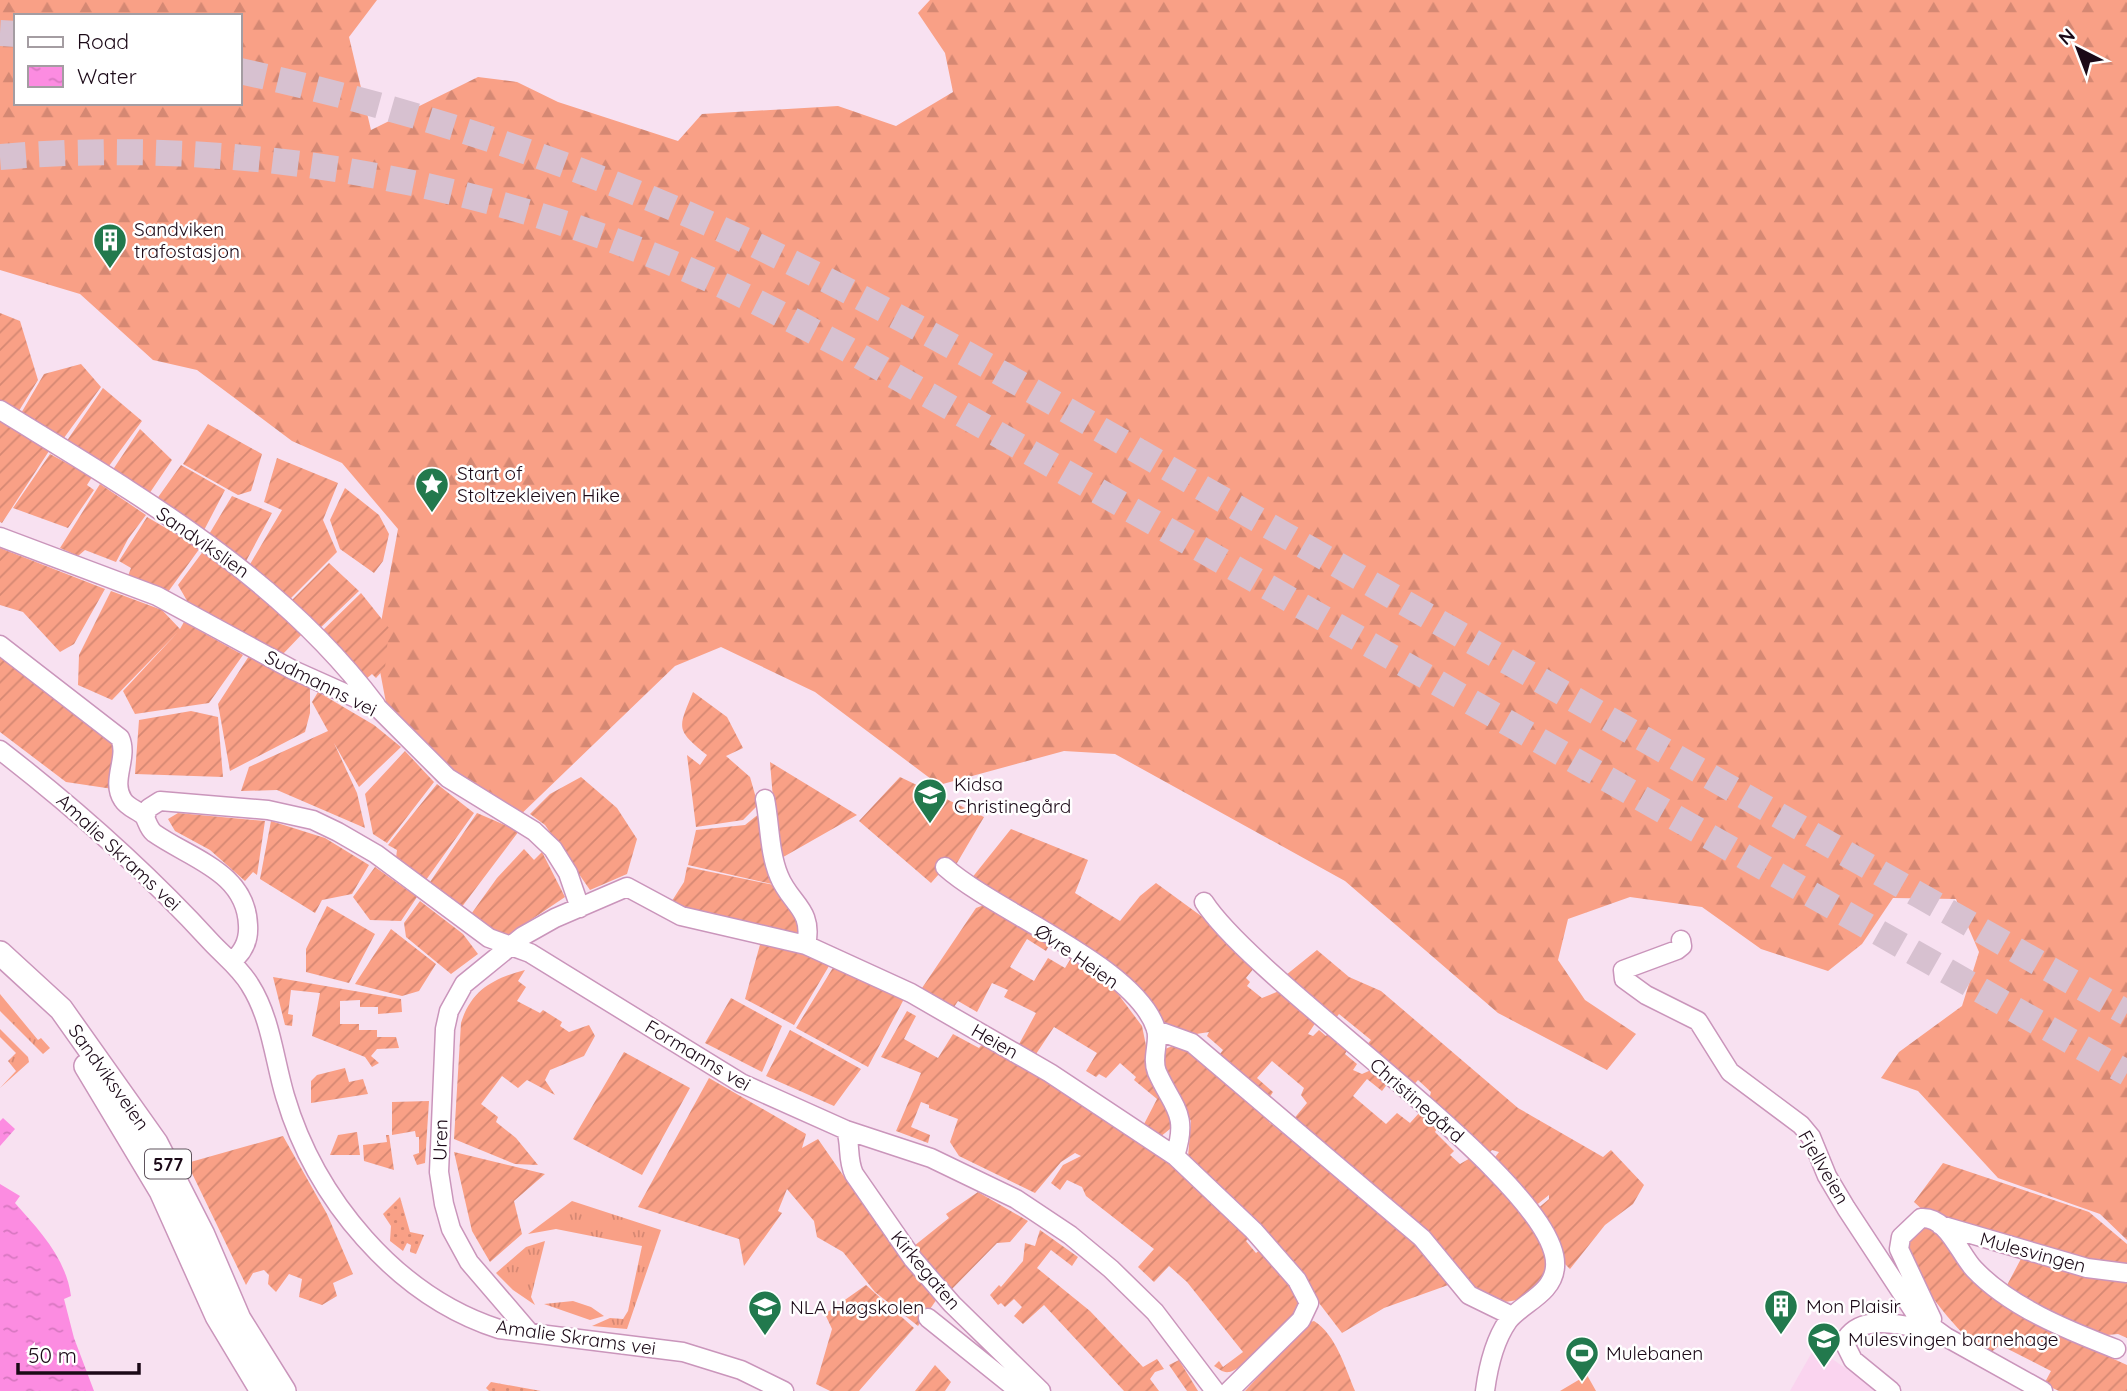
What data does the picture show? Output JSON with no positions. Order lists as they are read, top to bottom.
{
  "streets": {
    "main road": ["Sandviksveien", "577"],
    "street": [
      "Sandvikslien",
      "Sudmanns vei",
      "Amalie Skrams vei",
      "Øvre Heien",
      "Heien",
      "Formanns vei",
      "Christinegård",
      "Uren",
      "Fjellveien",
      "Mulesvingen",
      "Kirkegaten"
    ]
  },
  "crossings": [
    ["Sandvikslien", "Sudmanns vei"],
    ["Sudmanns vei", "Heien"],
    ["Amalie Skrams vei", "Formanns vei"],
    ["Amalie Skrams vei", "Uren"],
    ["Heien", "Formanns vei"],
    ["Heien", "Uren"],
    ["Formanns vei", "Uren"],
    ["Formanns vei", "Kirkegaten"],
    ["Fjellveien", "Mulesvingen"]
  ],
  "places": {
    "building": ["Sandviken trafostasjon", "Mon Plaisir"],
    "place": ["Start of Stoltzekleiven Hike"],
    "school or university": ["Kidsa Christinegård", "NLA Høgskolen", "Mulesvingen barnehage"],
    "sports": ["Mulebanen"]
  },
  "legend": ["Road", "Water"],
  "scale_bar": "50 m",
  "north": "top left"
}
